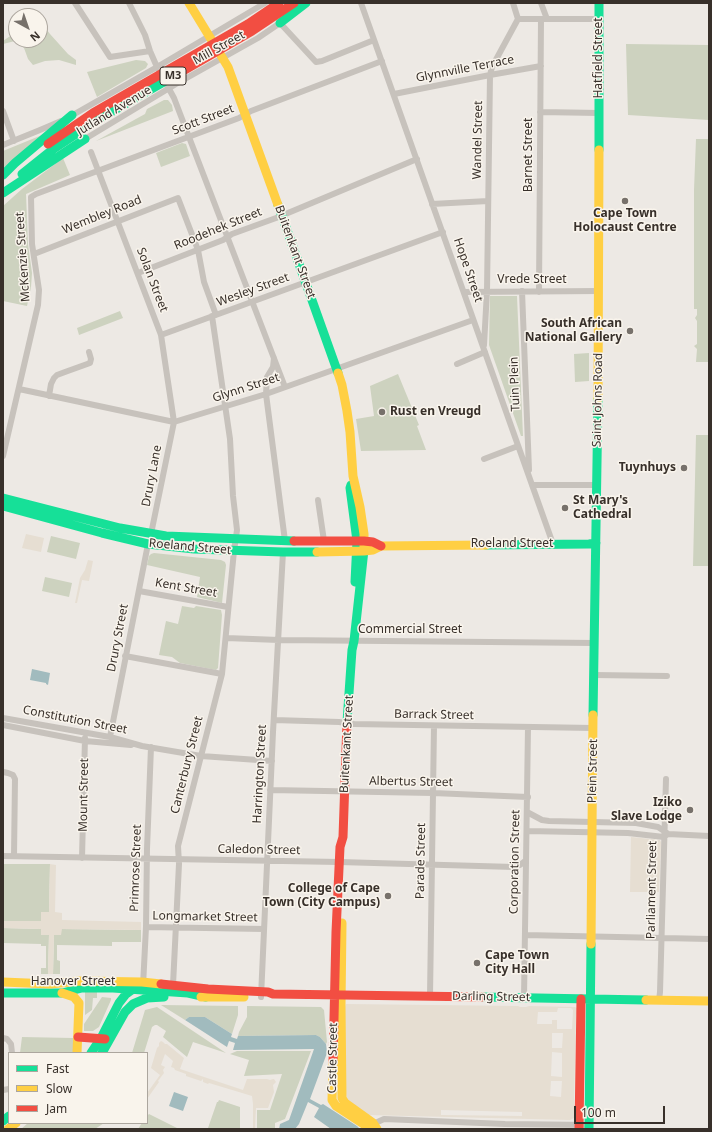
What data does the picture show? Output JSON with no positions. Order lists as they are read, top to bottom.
{
  "streets": {
    "main road": [
      "Hatfield Street",
      "M3",
      "Jutland Avenue",
      "Buitenkant Street",
      "Saint Johns Road",
      "Roeland Street",
      "Plein Street",
      "Hanover Street",
      "Darling Street",
      "Castle Street"
    ],
    "street": [
      "Mill Street",
      "Glynnville Terrace",
      "Scott Street",
      "Wandel Street",
      "Barnet Street",
      "Wembley Road",
      "Roodehek Street",
      "McKenzie Street",
      "Hope Street",
      "Solan Street",
      "Vrede Street",
      "Wesley Street",
      "Tuin Plein",
      "Glynn Street",
      "Drury Lane",
      "Kent Street",
      "Commercial Street",
      "Drury Street",
      "Barrack Street",
      "Constitution Street",
      "Canterbury Street",
      "Harrington Street",
      "Albertus Street",
      "Mount Street",
      "Caledon Street",
      "Parade Street",
      "Corporation Street",
      "Primrose Street",
      "Parliament Street",
      "Longmarket Street"
    ]
  },
  "crossings": [
    ["Mill Street", "Buitenkant Street"],
    ["Hatfield Street", "Saint Johns Road"],
    ["Glynnville Terrace", "Wandel Street"],
    ["Glynnville Terrace", "Barnet Street"],
    ["Glynnville Terrace", "Hope Street"],
    ["Scott Street", "Buitenkant Street"],
    ["Scott Street", "McKenzie Street"],
    ["Scott Street", "Hope Street"],
    ["Scott Street", "Solan Street"],
    ["Wandel Street", "Hope Street"],
    ["Wandel Street", "Vrede Street"],
    ["Barnet Street", "Vrede Street"],
    ["Wembley Road", "McKenzie Street"],
    ["Wembley Road", "Solan Street"],
    ["Wembley Road", "Canterbury Street"],
    ["Roodehek Street", "Buitenkant Street"],
    ["Roodehek Street", "Hope Street"],
    ["Roodehek Street", "Solan Street"],
    ["Roodehek Street", "Canterbury Street"],
    ["Buitenkant Street", "Wesley Street"],
    ["Buitenkant Street", "Glynn Street"],
    ["Buitenkant Street", "Roeland Street"],
    ["Buitenkant Street", "Commercial Street"],
    ["Buitenkant Street", "Barrack Street"],
    ["Buitenkant Street", "Albertus Street"],
    ["Buitenkant Street", "Caledon Street"],
    ["Buitenkant Street", "Darling Street"],
    ["Buitenkant Street", "Castle Street"],
    ["McKenzie Street", "Glynn Street"],
    ["Hope Street", "Vrede Street"],
    ["Hope Street", "Wesley Street"],
    ["Hope Street", "Tuin Plein"],
    ["Hope Street", "Glynn Street"],
    ["Hope Street", "Roeland Street"],
    ["Solan Street", "Wesley Street"],
    ["Solan Street", "Glynn Street"],
    ["Solan Street", "Drury Lane"],
    ["Vrede Street", "Tuin Plein"],
    ["Vrede Street", "Saint Johns Road"],
    ["Wesley Street", "Canterbury Street"],
    ["Glynn Street", "Drury Lane"],
    ["Glynn Street", "Canterbury Street"],
    ["Saint Johns Road", "Roeland Street"],
    ["Saint Johns Road", "Plein Street"],
    ["Drury Lane", "Roeland Street"],
    ["Roeland Street", "Drury Street"],
    ["Roeland Street", "Canterbury Street"],
    ["Roeland Street", "Plein Street"],
    ["Roeland Street", "Harrington Street"],
    ["Kent Street", "Drury Street"],
    ["Kent Street", "Canterbury Street"],
    ["Commercial Street", "Canterbury Street"],
    ["Commercial Street", "Plein Street"],
    ["Commercial Street", "Harrington Street"],
    ["Drury Street", "Constitution Street"],
    ["Barrack Street", "Plein Street"],
    ["Barrack Street", "Harrington Street"],
    ["Barrack Street", "Parade Street"],
    ["Barrack Street", "Corporation Street"],
    ["Constitution Street", "Canterbury Street"],
    ["Constitution Street", "Harrington Street"],
    ["Constitution Street", "Mount Street"],
    ["Constitution Street", "Primrose Street"],
    ["Canterbury Street", "Caledon Street"],
    ["Canterbury Street", "Longmarket Street"],
    ["Canterbury Street", "Darling Street"],
    ["Plein Street", "Darling Street"],
    ["Plein Street", "Castle Street"],
    ["Harrington Street", "Albertus Street"],
    ["Harrington Street", "Caledon Street"],
    ["Harrington Street", "Longmarket Street"],
    ["Harrington Street", "Darling Street"],
    ["Albertus Street", "Parade Street"],
    ["Albertus Street", "Corporation Street"],
    ["Mount Street", "Caledon Street"],
    ["Caledon Street", "Parade Street"],
    ["Caledon Street", "Primrose Street"],
    ["Parade Street", "Darling Street"],
    ["Corporation Street", "Darling Street"],
    ["Primrose Street", "Longmarket Street"],
    ["Primrose Street", "Hanover Street"],
    ["Primrose Street", "Darling Street"],
    ["Parliament Street", "Darling Street"],
    ["Hanover Street", "Darling Street"],
    ["Darling Street", "Castle Street"]
  ],
  "places": [
    "Cape Town Holocaust Centre",
    "South African National Gallery",
    "Rust en Vreugd",
    "Tuynhuys",
    "St Mary's Cathedral",
    "Iziko Slave Lodge",
    "College of Cape Town (City Campus)",
    "Cape Town City Hall"
  ],
  "legend": ["Fast", "Slow", "Jam"],
  "scale_bar": "100 m",
  "north": "bottom right"
}
